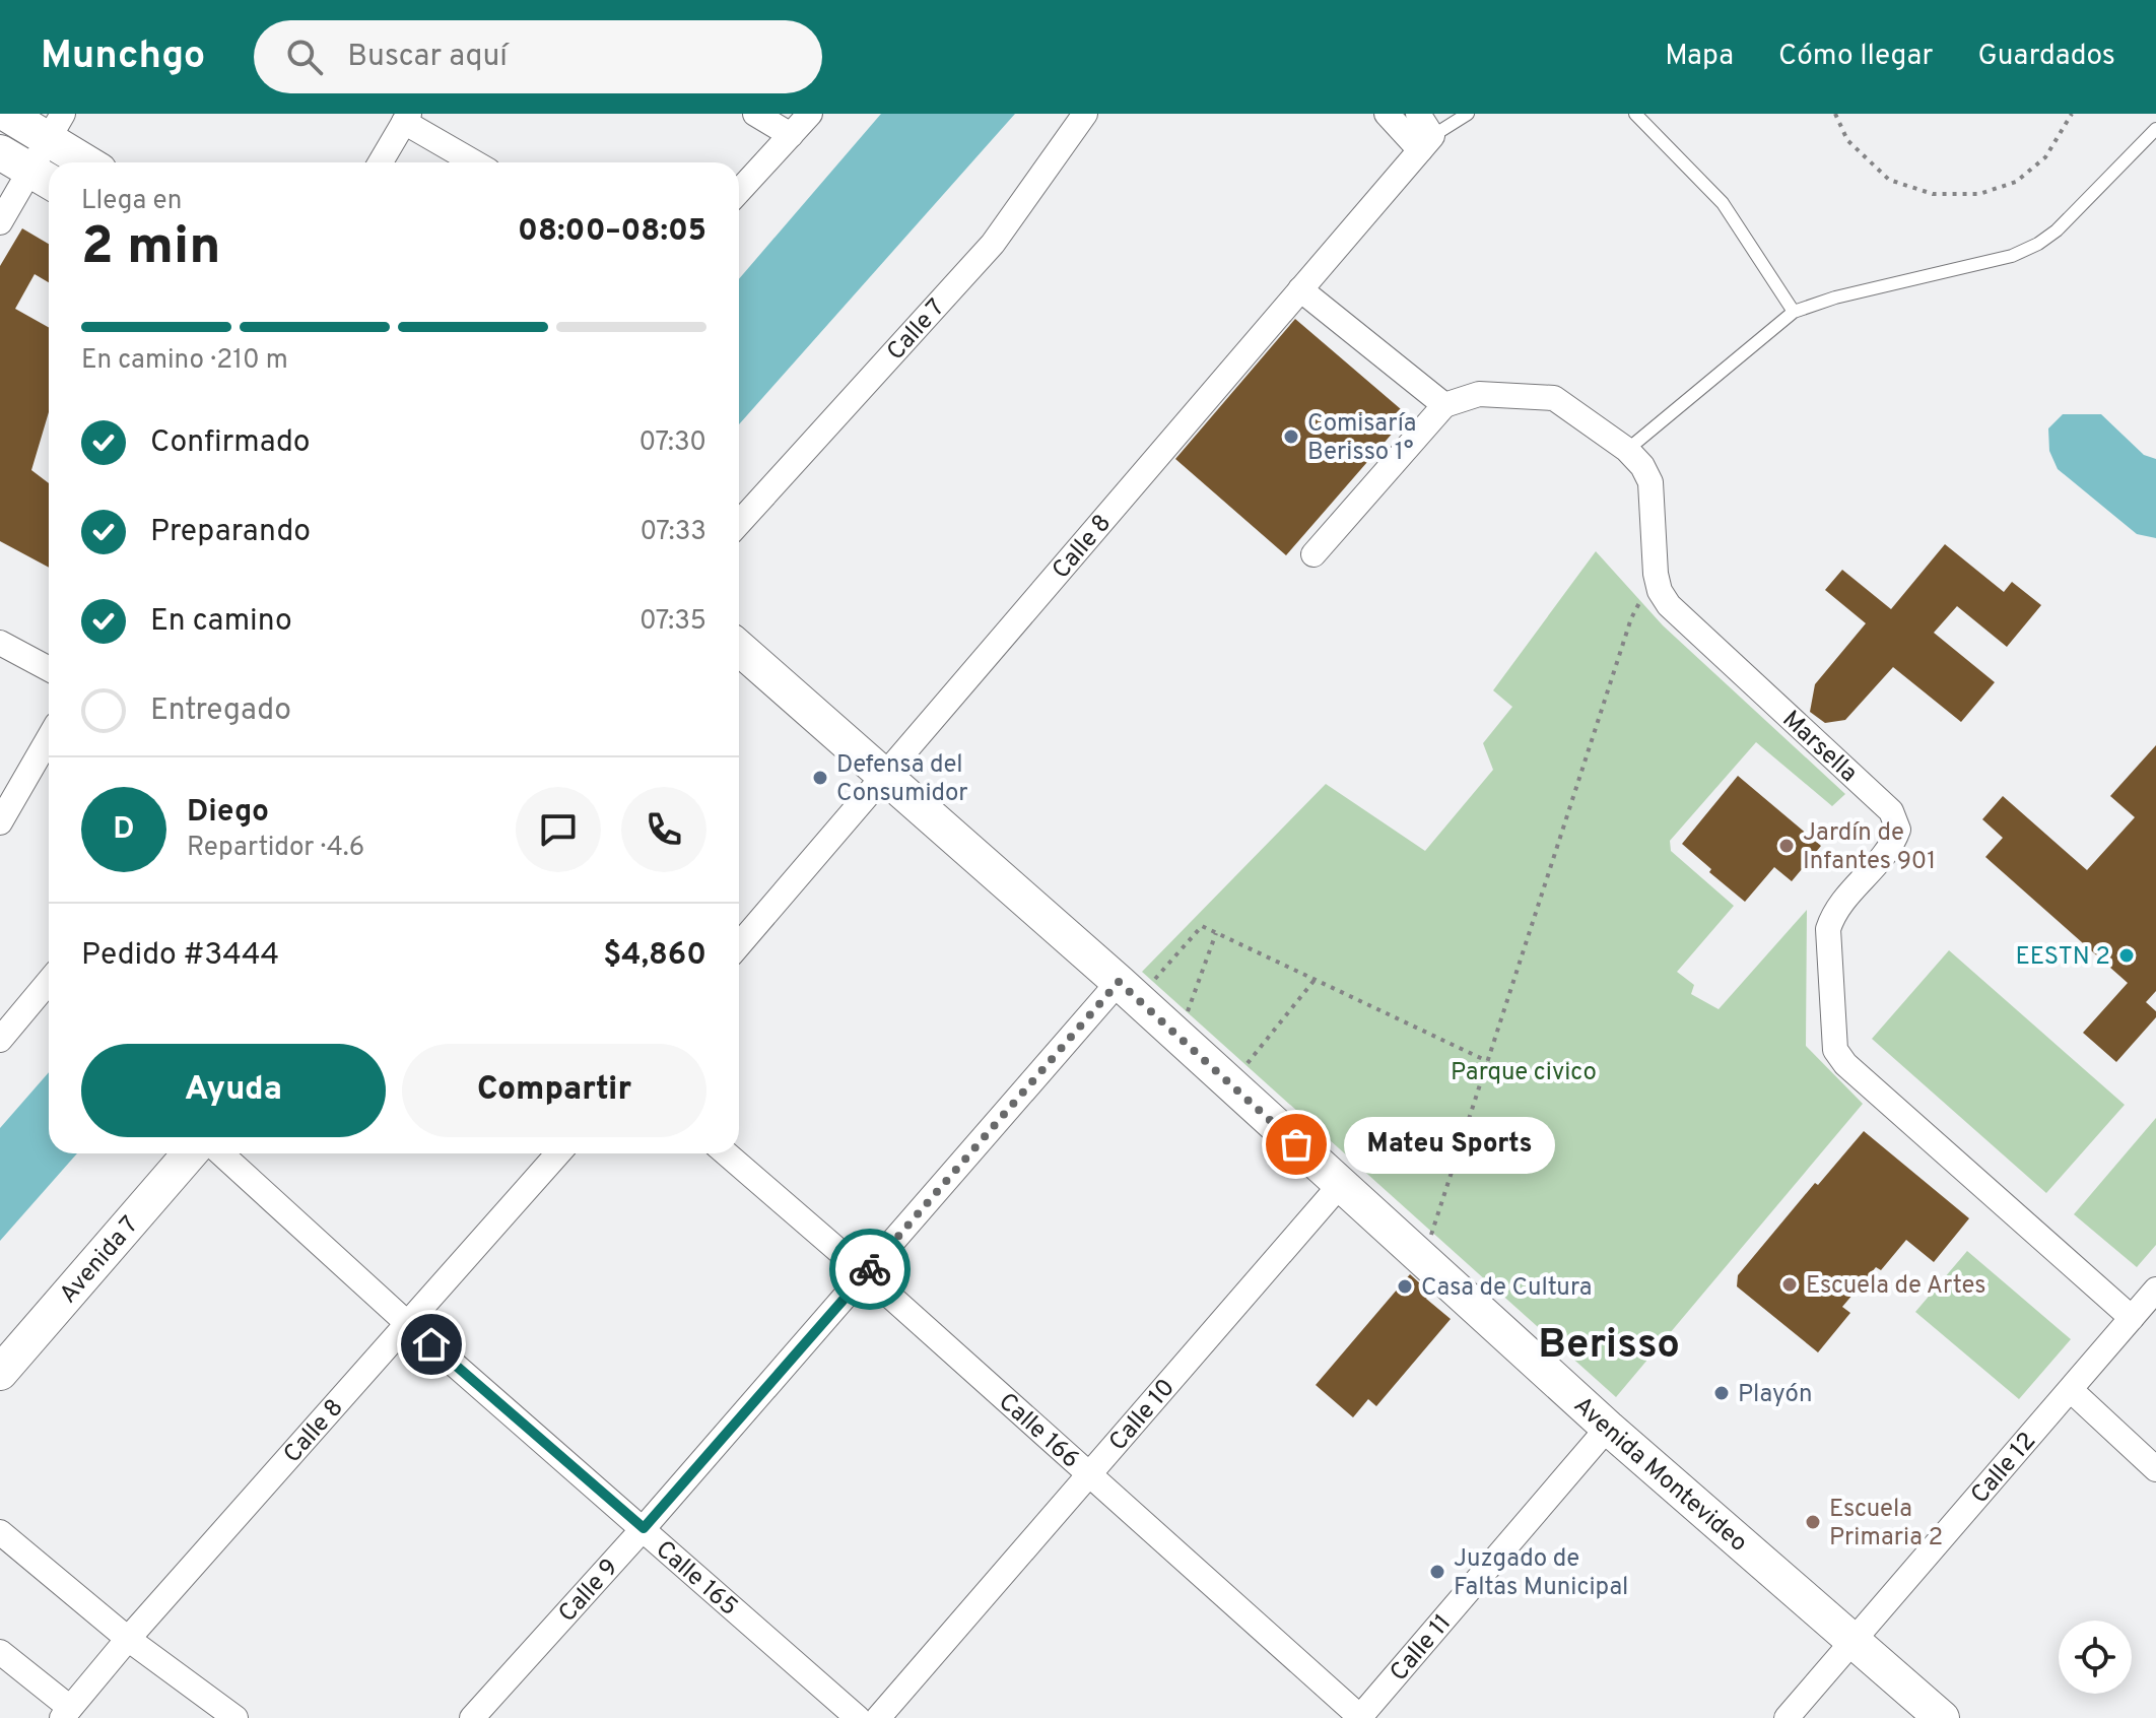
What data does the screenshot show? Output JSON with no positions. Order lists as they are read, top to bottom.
{
  "streets": {
    "main road": ["Avenida 7", "Avenida Montevideo"],
    "street": [
      "Calle 7",
      "Calle 8",
      "Marsella",
      "Calle 10",
      "Calle 166",
      "Calle 12",
      "Calle 165",
      "Calle 9",
      "Calle 11"
    ]
  },
  "crossings": [
    ["Calle 8", "Avenida Montevideo"],
    ["Calle 8", "Calle 165"],
    ["Marsella", "Calle 12"],
    ["Calle 10", "Calle 166"],
    ["Calle 10", "Avenida Montevideo"],
    ["Calle 166", "Calle 9"],
    ["Calle 166", "Calle 11"],
    ["Calle 12", "Avenida Montevideo"],
    ["Avenida Montevideo", "Calle 9"],
    ["Avenida Montevideo", "Calle 11"],
    ["Calle 165", "Calle 9"]
  ],
  "districts": ["Berisso"],
  "parks": ["Parque civico"],
  "places": [
    "Comisaría Berisso 1°",
    "Defensa del Consumidor",
    "Jardín de Infantes 901",
    "EESTN 2",
    "Mateu Sports",
    "Escuela de Artes",
    "Casa de Cultura",
    "Playón",
    "Escuela Primaria 2",
    "Juzgado de Faltas Municipal"
  ],
  "page": {
    "header": "Munchgo",
    "search": "Buscar aquí",
    "nav": ["Mapa", "Cómo llegar", "Guardados"],
    "heading": ["2 min", "Llega en", "08:00–08:05"],
    "panel": [
      "Diego",
      "Repartidor · 4.6",
      "Pedido #3444",
      "$4,860"
    ],
    "bar": "En camino · 210 m",
    "list": [
      ["Confirmado", "07:30"],
      ["Preparando", "07:33"],
      ["En camino", "07:35"],
      "Entregado"
    ],
    "round": "D",
    "buttons": ["Ayuda", "Compartir"],
    "bubble": "Mateu Sports"
  }
}
